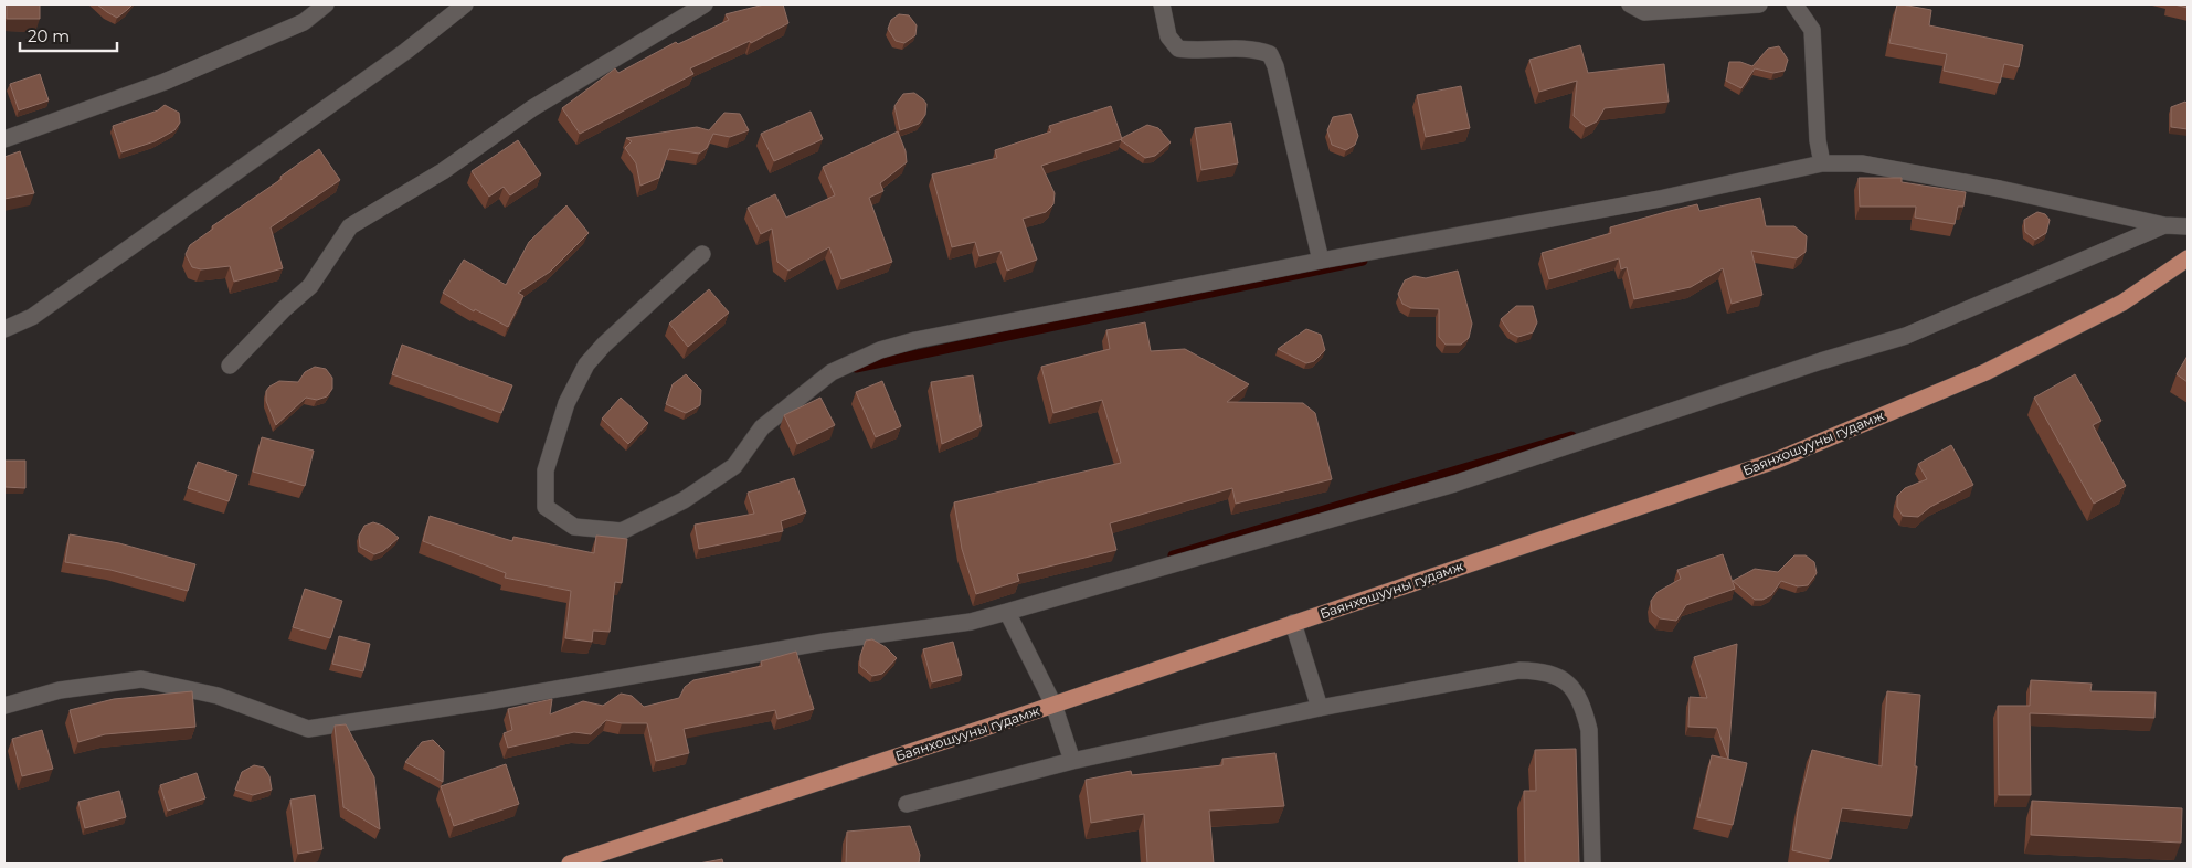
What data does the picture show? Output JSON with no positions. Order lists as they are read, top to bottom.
{
  "streets": {
    "main road": ["Баянхошууны гудамж"]
  },
  "scale_bar": "20 m"
}
